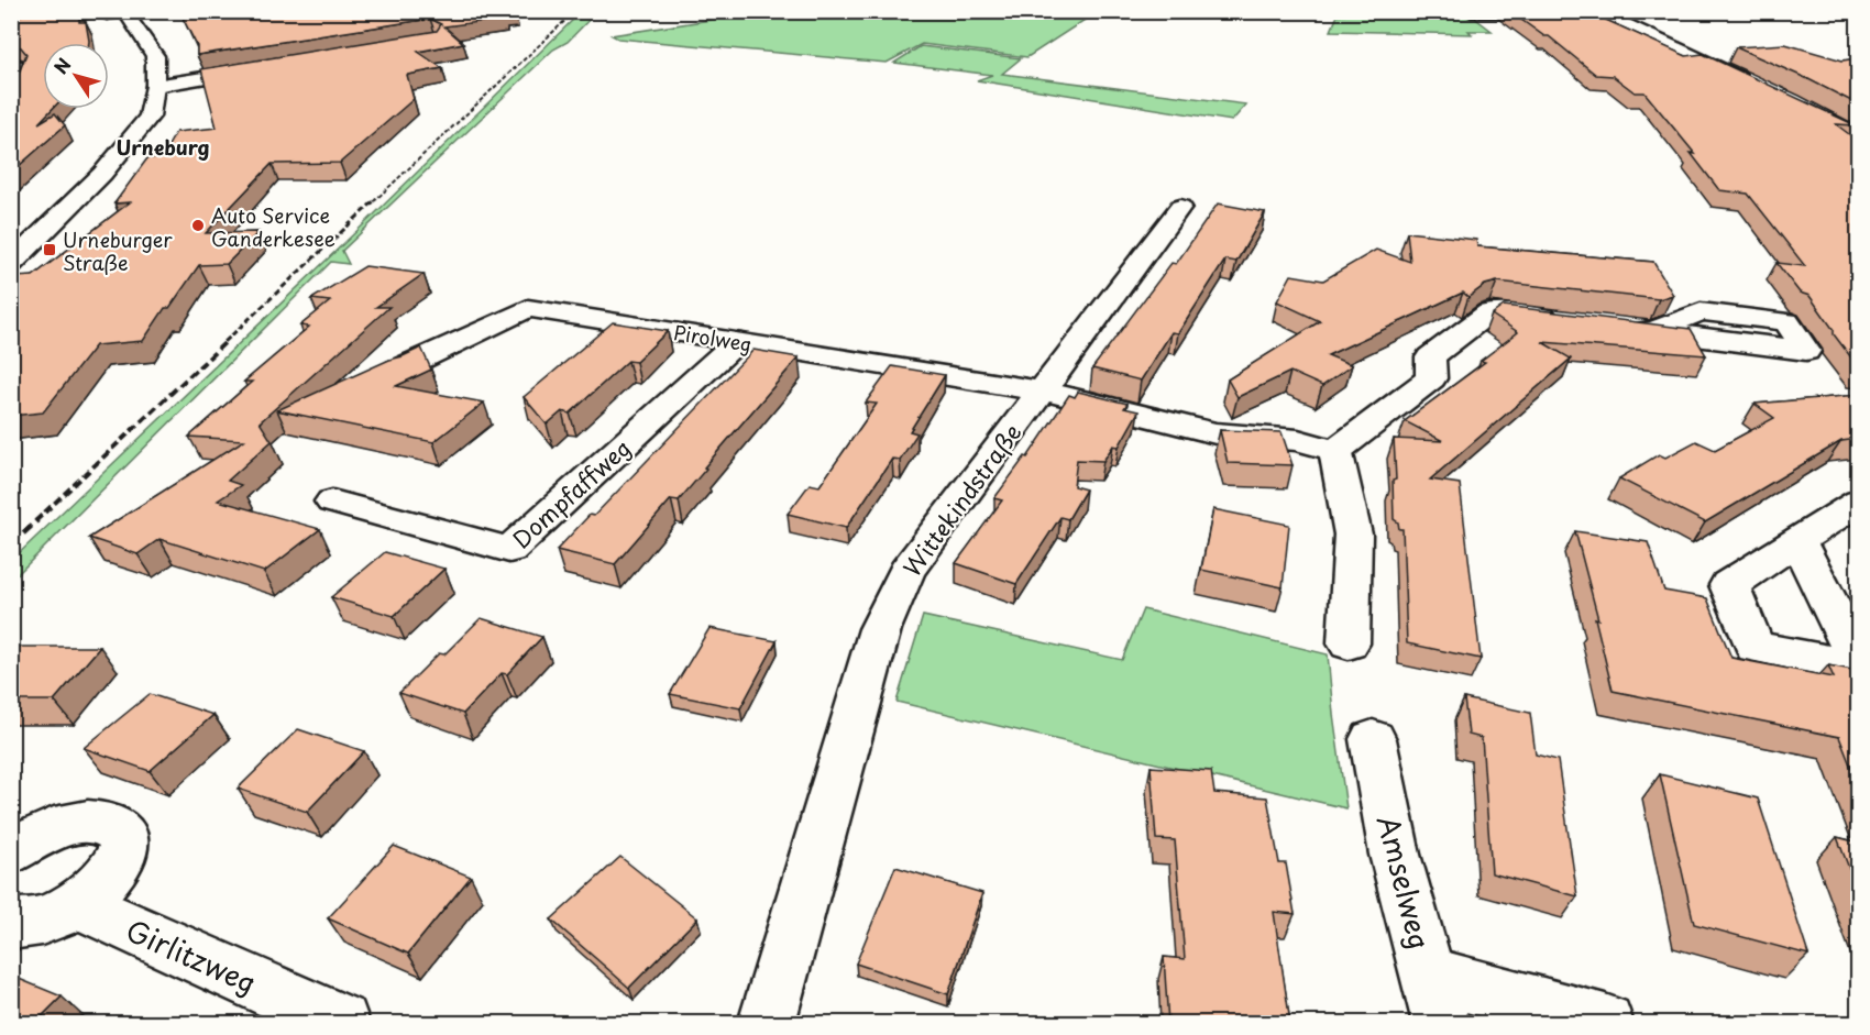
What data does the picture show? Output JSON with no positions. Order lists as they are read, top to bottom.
{
  "streets": {
    "street": [
      "Pirolweg",
      "Dompfaffweg",
      "Wittekindstraße",
      "Amselweg",
      "Girlitzweg"
    ]
  },
  "crossings": [
    ["Pirolweg", "Dompfaffweg"],
    ["Pirolweg", "Wittekindstraße"]
  ],
  "districts": ["Urneburg"],
  "places": {
    "other": ["Auto Service Ganderkesee"],
    "transit": ["Urneburger Straße"]
  },
  "north": "top left"
}
